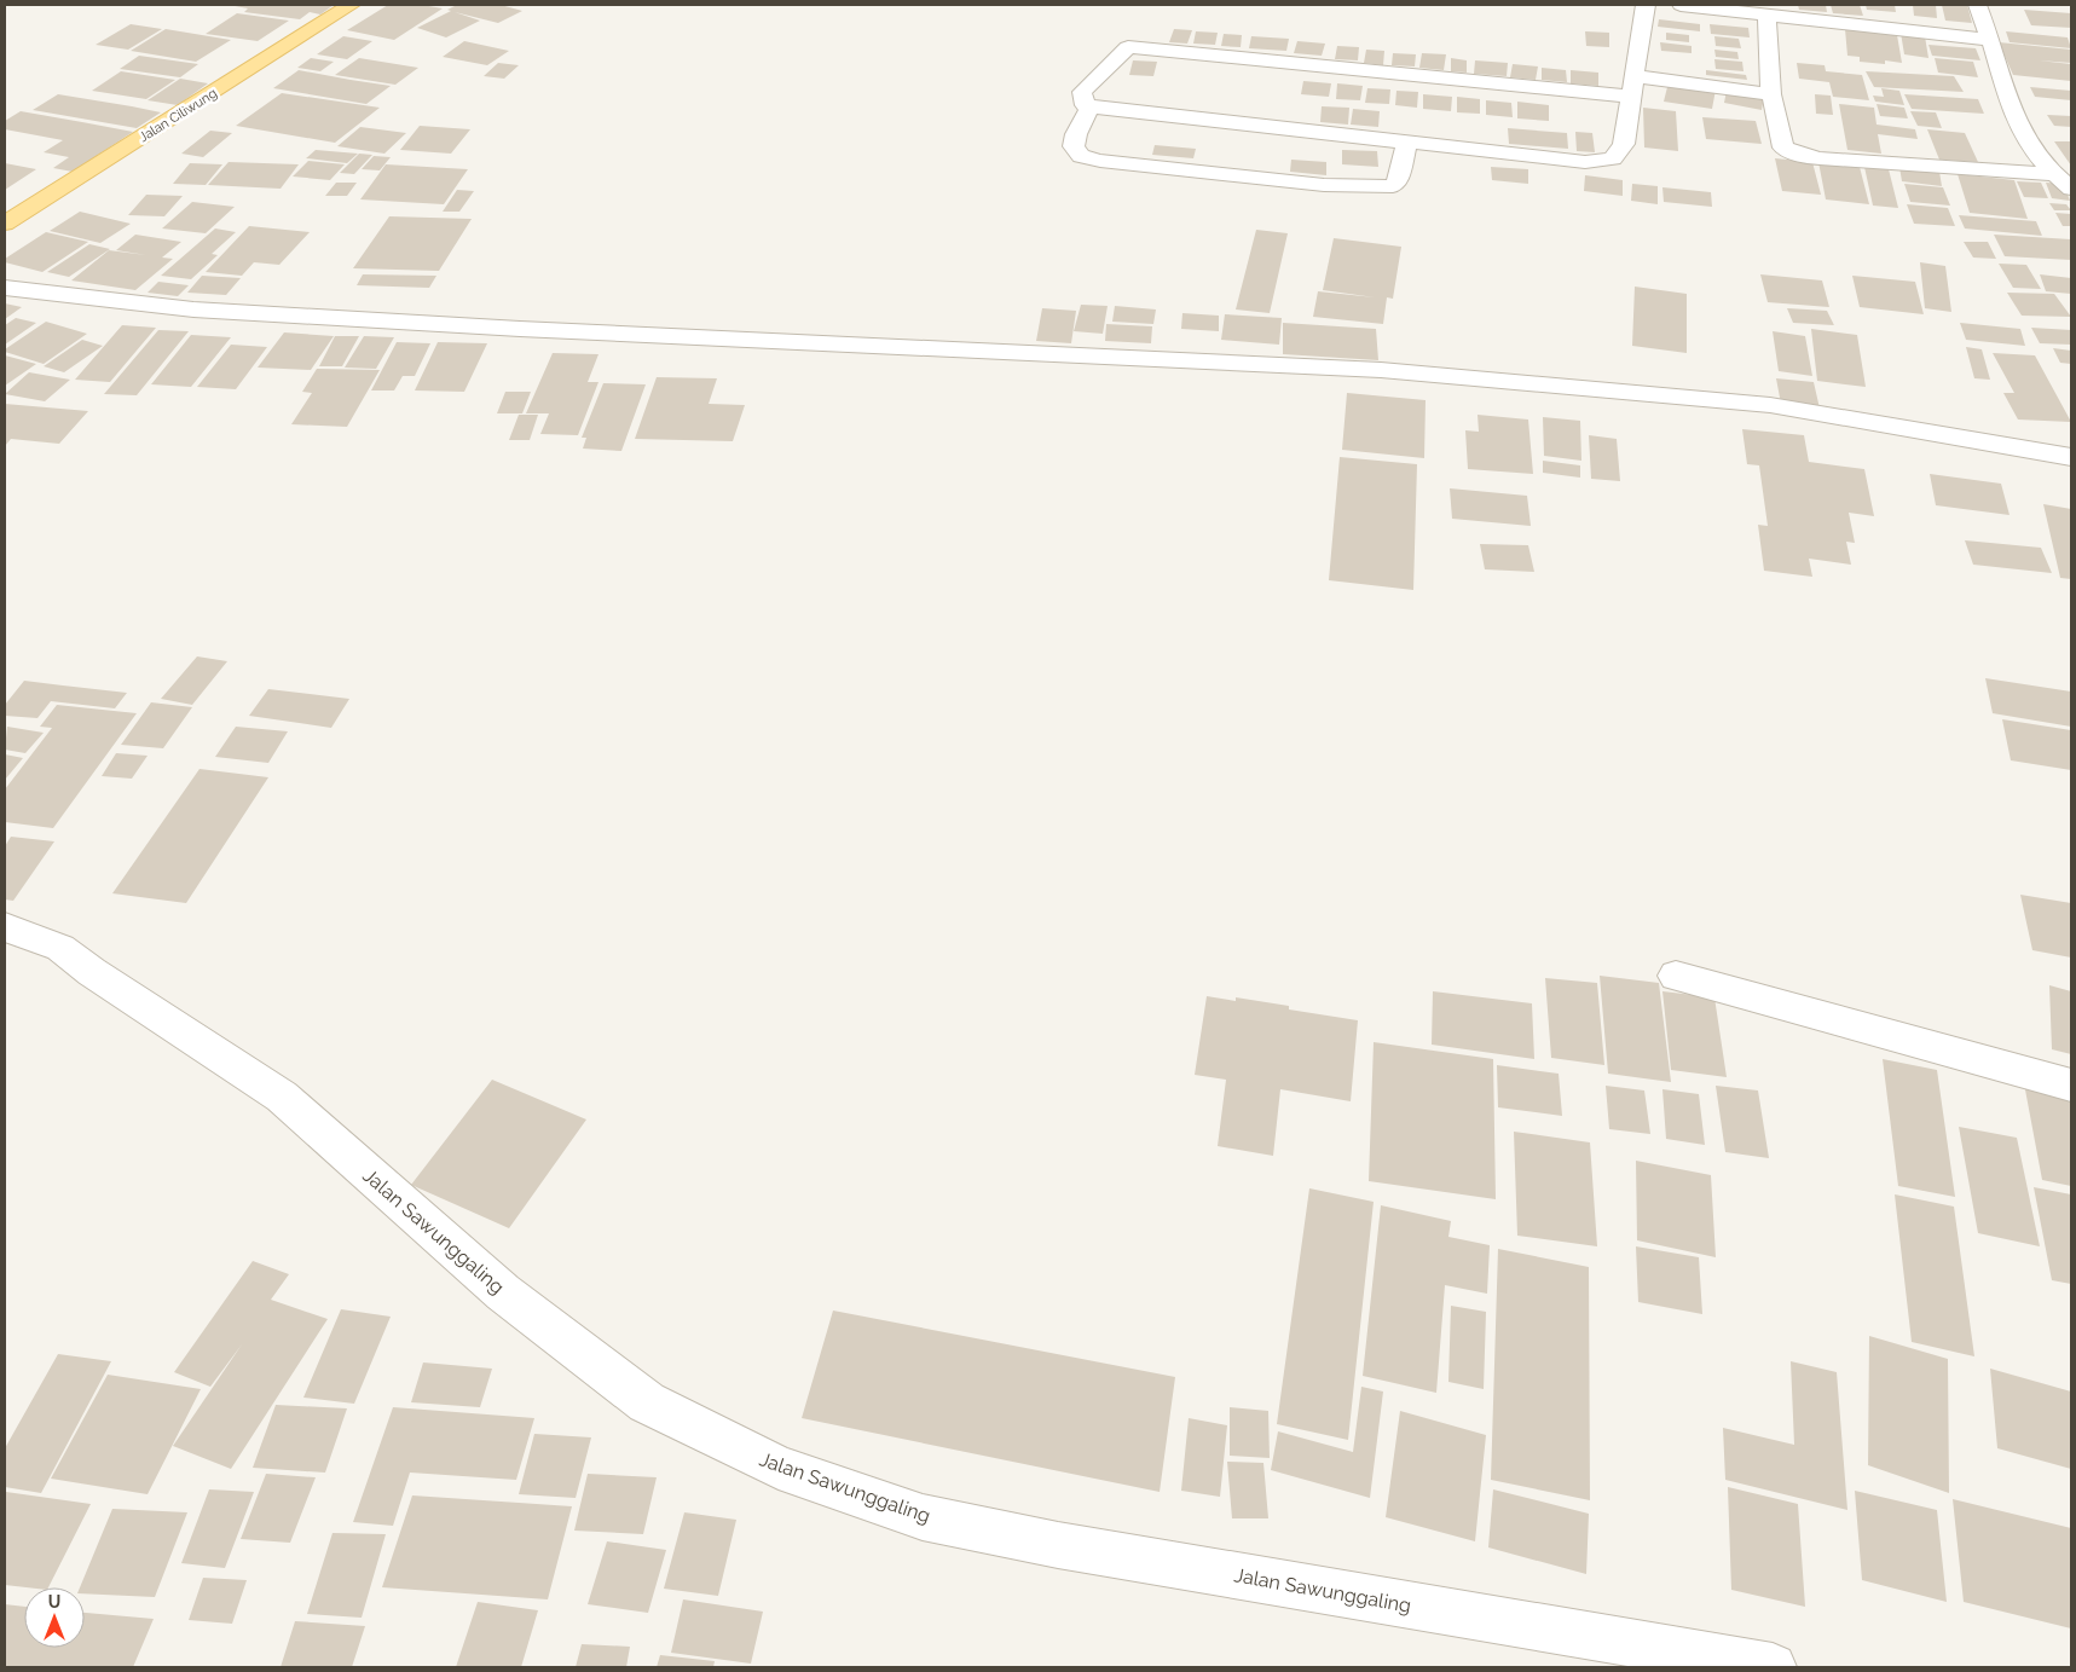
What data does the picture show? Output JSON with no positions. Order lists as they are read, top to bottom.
{
  "streets": {
    "main road": ["Jalan Ciliwung"],
    "street": ["Jalan Sawunggaling"]
  },
  "north": "top"
}
